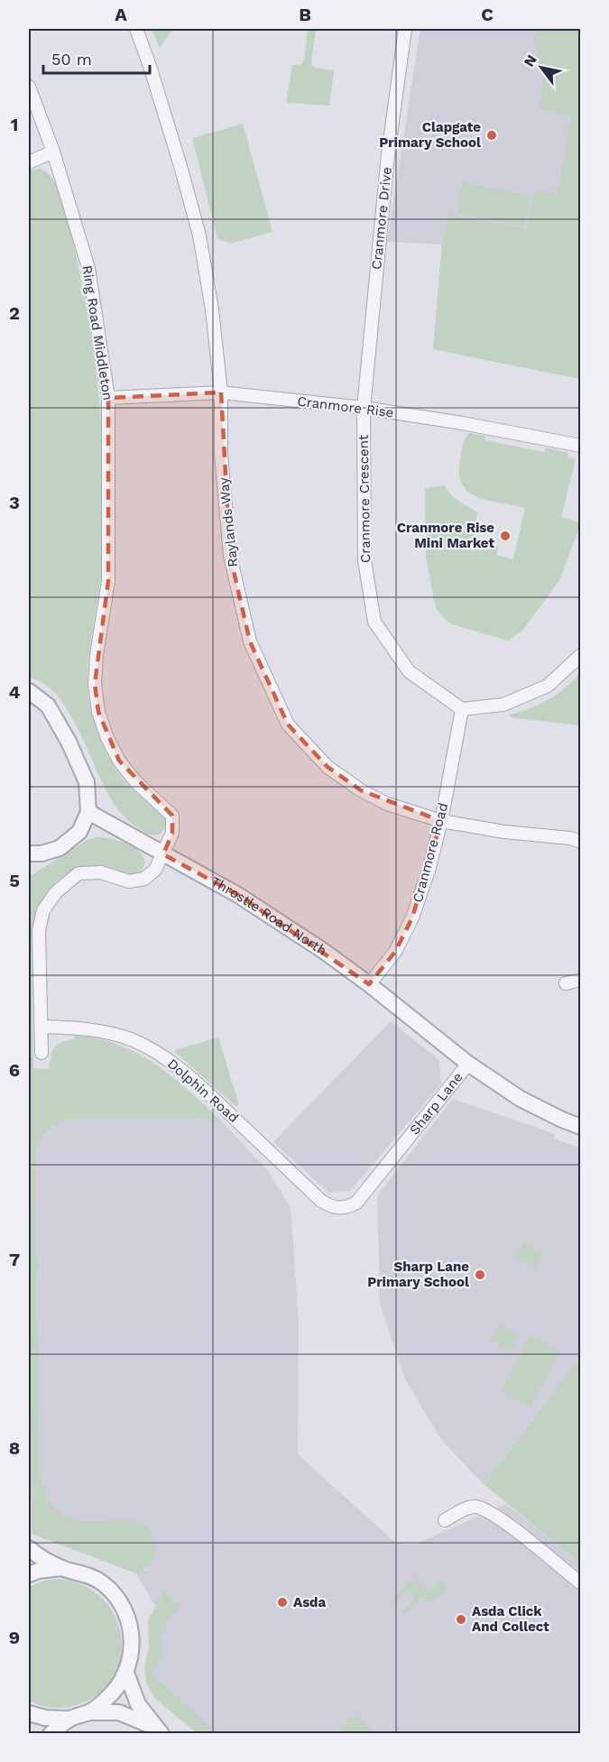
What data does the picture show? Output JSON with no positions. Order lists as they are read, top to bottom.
{
  "streets": {
    "street": [
      "Cranmore Drive",
      "Ring Road Middleton",
      "Cranmore Rise",
      "Cranmore Crescent",
      "Raylands Way",
      "Cranmore Road",
      "Throstle Road North",
      "Dolphin Road",
      "Sharp Lane"
    ]
  },
  "crossings": [
    ["Cranmore Drive", "Cranmore Rise"],
    ["Cranmore Drive", "Cranmore Crescent"],
    ["Ring Road Middleton", "Cranmore Rise"],
    ["Ring Road Middleton", "Throstle Road North"],
    ["Cranmore Rise", "Cranmore Crescent"],
    ["Cranmore Rise", "Raylands Way"],
    ["Cranmore Crescent", "Cranmore Road"],
    ["Raylands Way", "Cranmore Road"],
    ["Cranmore Road", "Throstle Road North"],
    ["Throstle Road North", "Sharp Lane"],
    ["Dolphin Road", "Sharp Lane"]
  ],
  "places": [
    "Clapgate Primary School",
    "Cranmore Rise Mini Market",
    "Sharp Lane Primary School",
    "Asda",
    "Asda Click And Collect"
  ],
  "scale_bar": "50 m",
  "north": "top left",
  "grid": {
    "columns": ["A", "B", "C"],
    "rows": [
      "1",
      "2",
      "3",
      "4",
      "5",
      "6",
      "7",
      "8",
      "9"
    ]
  }
}
